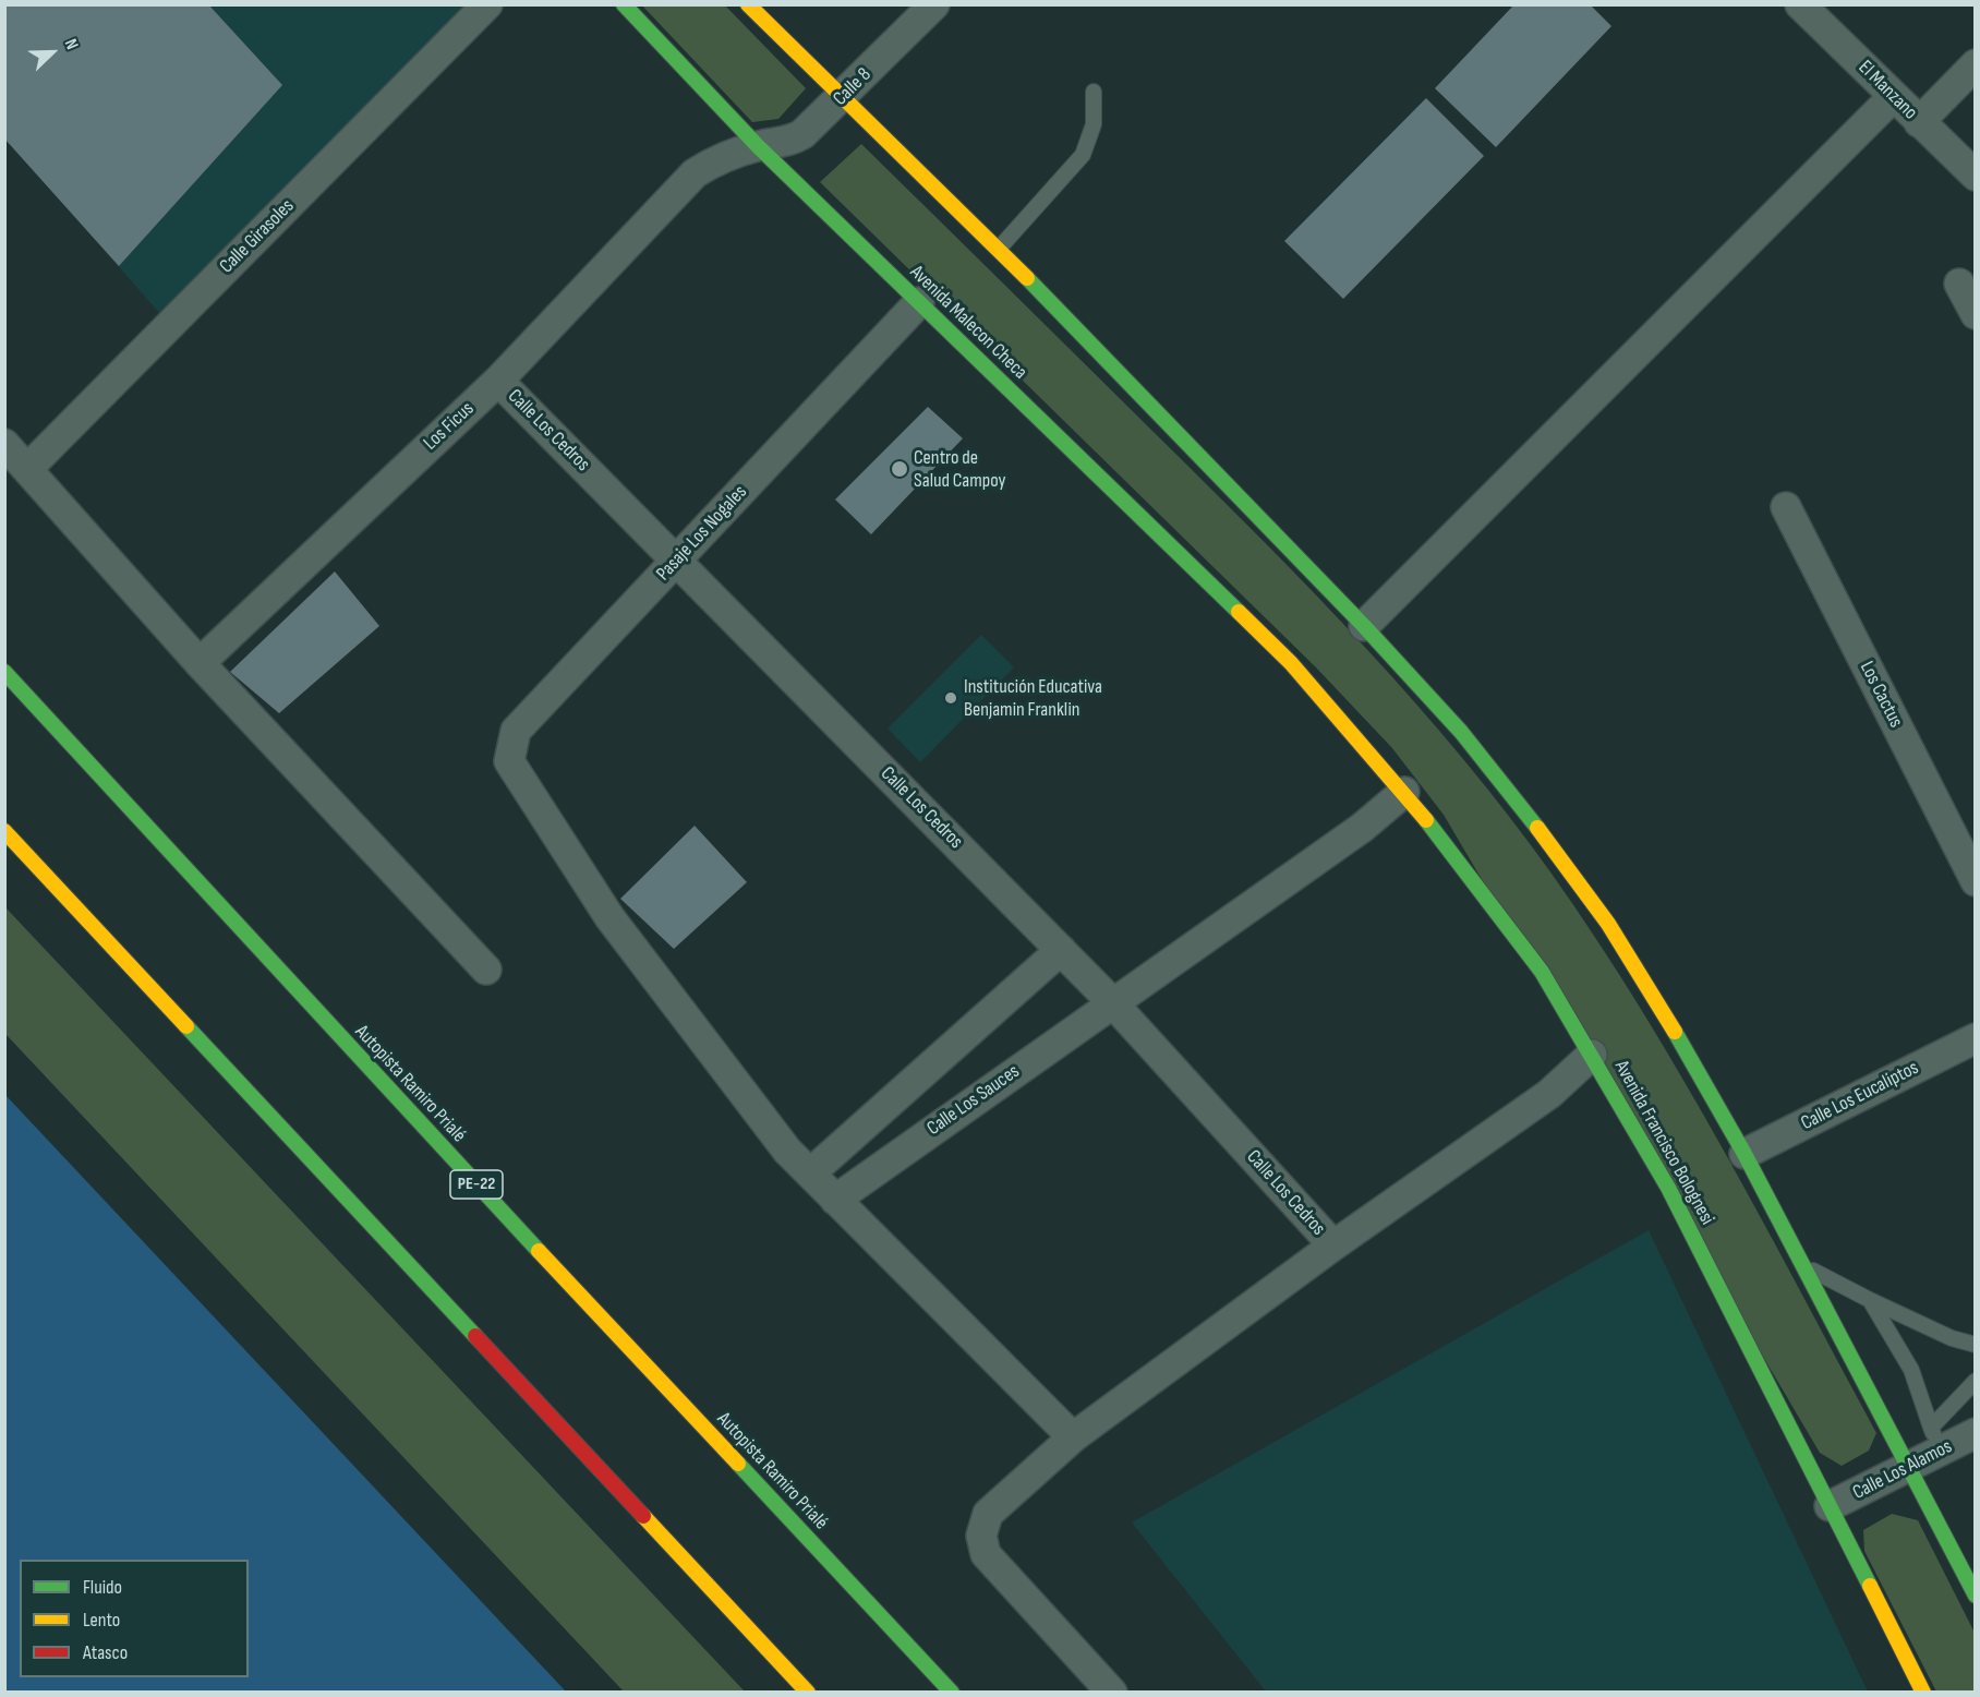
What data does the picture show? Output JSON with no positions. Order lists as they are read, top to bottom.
{
  "streets": {
    "main road": [
      "Avenida Malecon Checa",
      "Autopista Ramiro Prialé",
      "Avenida Francisco Bolognesi",
      "PE-22"
    ],
    "street": [
      "Calle 8",
      "El Manzano",
      "Calle Girasoles",
      "Los Ficus",
      "Calle Los Cedros",
      "Pasaje Los Nogales",
      "Los Cactus",
      "Calle Los Eucaliptos",
      "Calle Los Sauces",
      "Calle Los Alamos"
    ]
  },
  "crossings": [
    ["Calle 8", "Avenida Malecon Checa"],
    ["Calle 8", "Los Ficus"],
    ["Avenida Malecon Checa", "Los Ficus"],
    ["Avenida Malecon Checa", "Pasaje Los Nogales"],
    ["Avenida Malecon Checa", "Avenida Francisco Bolognesi"],
    ["Los Ficus", "Calle Los Cedros"],
    ["Calle Los Cedros", "Pasaje Los Nogales"],
    ["Calle Los Cedros", "Calle Los Sauces"],
    ["Calle Los Sauces", "Avenida Francisco Bolognesi"],
    ["Avenida Francisco Bolognesi", "Calle Los Alamos"]
  ],
  "places": ["Centro de Salud Campoy", "Institución Educativa Benjamin Franklin"],
  "legend": ["Fluido", "Lento", "Atasco"],
  "north": "top right"
}
